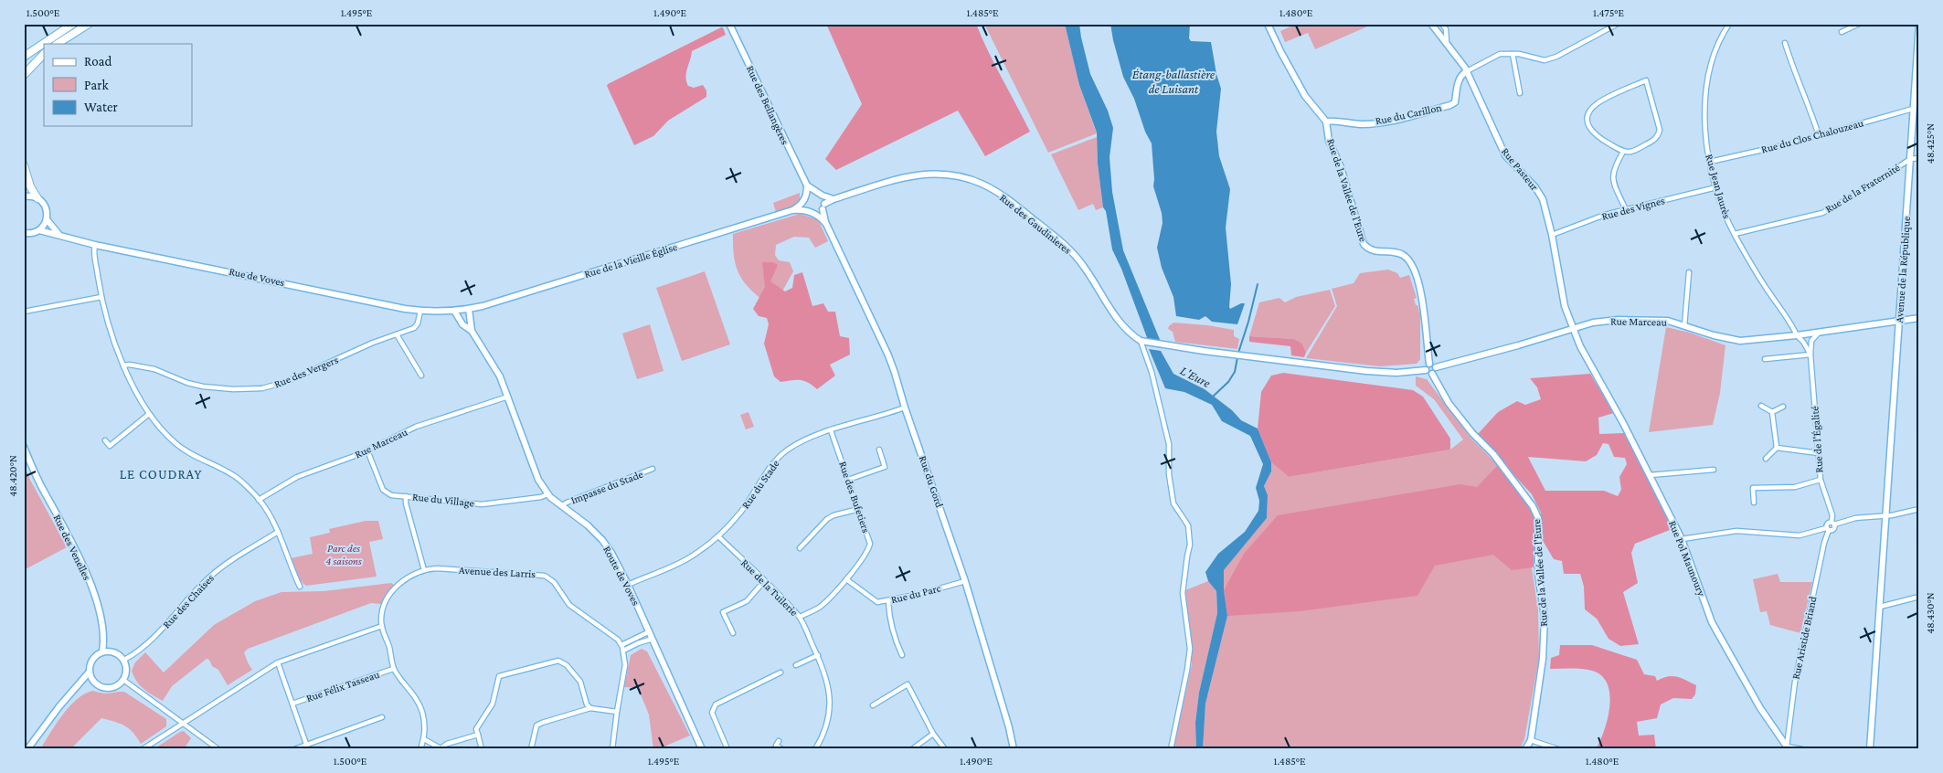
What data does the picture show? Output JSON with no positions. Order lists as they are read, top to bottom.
{
  "streets": {
    "street": [
      "Rue des Bellangères",
      "Rue du Carillon",
      "Rue du Clos Chalouzeau",
      "Rue Pasteur",
      "Rue Jean Jaurès",
      "Rue de la Fraternité",
      "Rue de la Vallée de l'Eure",
      "Rue des Vignes",
      "Rue des Gaudinieres",
      "Rue de la Vieille Église",
      "Avenue de la République",
      "Rue de Voves",
      "Rue Marceau",
      "Rue des Vergers",
      "Rue de l'Égalité",
      "Rue du Gord",
      "Rue du Stade",
      "Impasse du Stade",
      "Rue des Bufetiers",
      "Rue du Village",
      "Rue des Venelles",
      "Rue Pol Maunoury",
      "Avenue des Larris",
      "Route de Voves",
      "Rue de la Tuilerie",
      "Rue du Parc",
      "Rue des Chaises",
      "Rue Aristide Briand",
      "Rue Félix Tasseau"
    ]
  },
  "crossings": [
    ["Rue du Carillon", "Rue Pasteur"],
    ["Rue du Carillon", "Rue de la Vallée de l'Eure"],
    ["Rue du Clos Chalouzeau", "Rue Jean Jaurès"],
    ["Rue du Clos Chalouzeau", "Avenue de la République"],
    ["Rue Pasteur", "Rue des Vignes"],
    ["Rue Pasteur", "Rue Marceau"],
    ["Rue Pasteur", "Rue Pol Maunoury"],
    ["Rue Jean Jaurès", "Rue de la Fraternité"],
    ["Rue Jean Jaurès", "Rue des Vignes"],
    ["Rue Jean Jaurès", "Rue Marceau"],
    ["Rue de la Fraternité", "Avenue de la République"],
    ["Rue de la Vallée de l'Eure", "Rue Marceau"],
    ["Rue de la Vieille Église", "Rue de Voves"],
    ["Avenue de la République", "Rue Marceau"],
    ["Rue de Voves", "Rue des Vergers"],
    ["Rue Marceau", "Rue de l'Égalité"],
    ["Rue Marceau", "Rue du Village"],
    ["Rue Marceau", "Rue Pol Maunoury"],
    ["Rue Marceau", "Route de Voves"],
    ["Rue du Gord", "Rue du Stade"],
    ["Rue du Gord", "Rue du Parc"],
    ["Rue du Stade", "Rue des Bufetiers"],
    ["Rue du Stade", "Route de Voves"],
    ["Rue du Stade", "Rue de la Tuilerie"],
    ["Impasse du Stade", "Route de Voves"],
    ["Rue des Bufetiers", "Rue de la Tuilerie"],
    ["Rue des Bufetiers", "Rue du Parc"],
    ["Rue du Village", "Route de Voves"],
    ["Rue des Venelles", "Rue des Chaises"],
    ["Rue Pol Maunoury", "Rue Aristide Briand"]
  ],
  "districts": ["LE COUDRAY"],
  "water": ["Étang-ballastière de Luisant", "L'Eure"],
  "parks": ["Parc des 4 saisons"],
  "legend": ["Road", "Park", "Water"],
  "coordinates": [
    "1.500°E",
    "1.495°E",
    "1.490°E",
    "1.485°E",
    "1.480°E",
    "1.475°E",
    "48.425°N",
    "48.420°N",
    "48.430°N"
  ]
}
